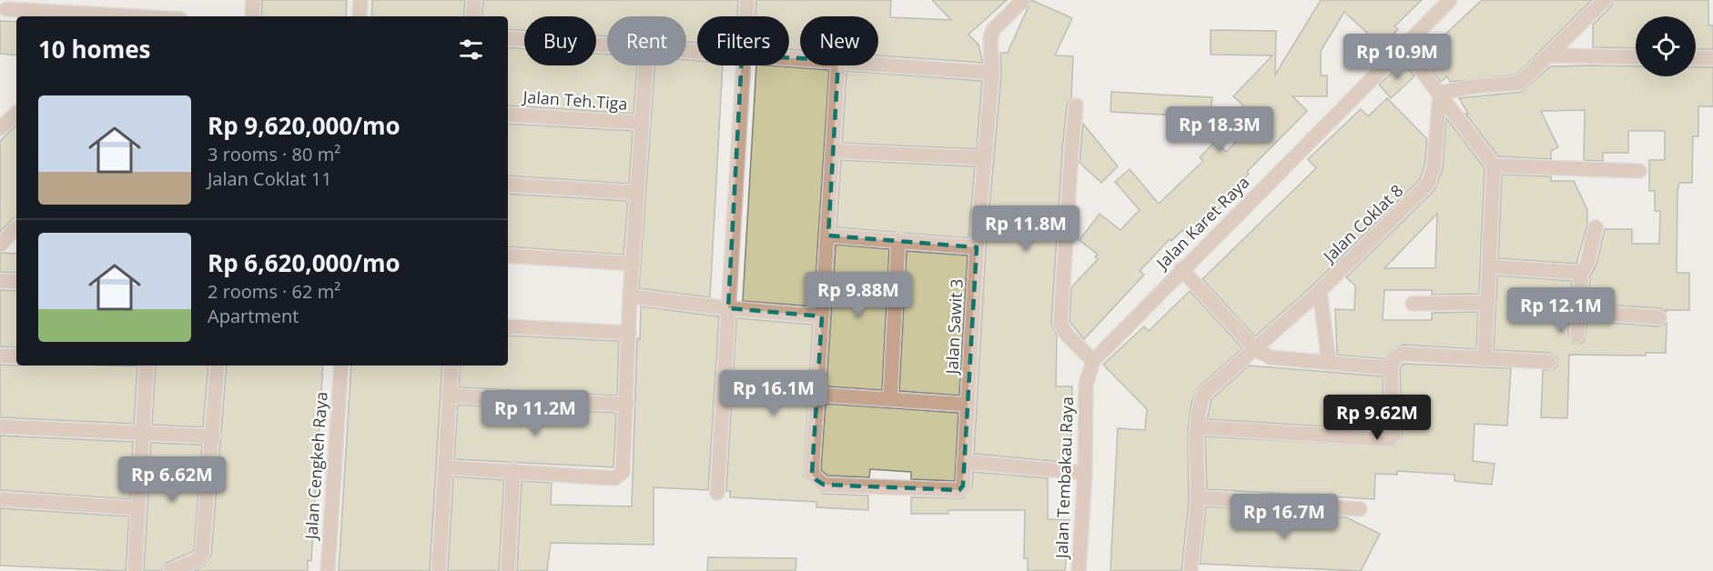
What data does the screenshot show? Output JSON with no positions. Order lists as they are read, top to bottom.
{
  "streets": {
    "street": [
      "Jalan Teh.Tiga",
      "Jalan Karet Raya",
      "Jalan Coklat 8",
      "Jalan Sawit 3",
      "Jalan Cengkeh Raya",
      "Jalan Tembakau Raya"
    ]
  },
  "crossings": [
    ["Jalan Karet Raya", "Jalan Tembakau Raya"]
  ],
  "page": {
    "chip": [
      "Buy",
      "Rent",
      "Filters",
      "New"
    ],
    "heading": "10 homes",
    "price": [
      "Rp 10.9M",
      "Rp 18.3M",
      "Rp 11.8M",
      "Rp 9.88M",
      "Rp 12.1M",
      "Rp 16.1M",
      "Rp 11.2M",
      "Rp 9.62M",
      "Rp 6.62M",
      "Rp 16.7M"
    ],
    "list": [
      {
        "name": "Rp 9,620,000/mo",
        "note": "3 rooms · 80 m² · Jalan Coklat 11"
      },
      {
        "name": "Rp 6,620,000/mo",
        "note": "2 rooms · 62 m² · Apartment"
      }
    ]
  }
}
